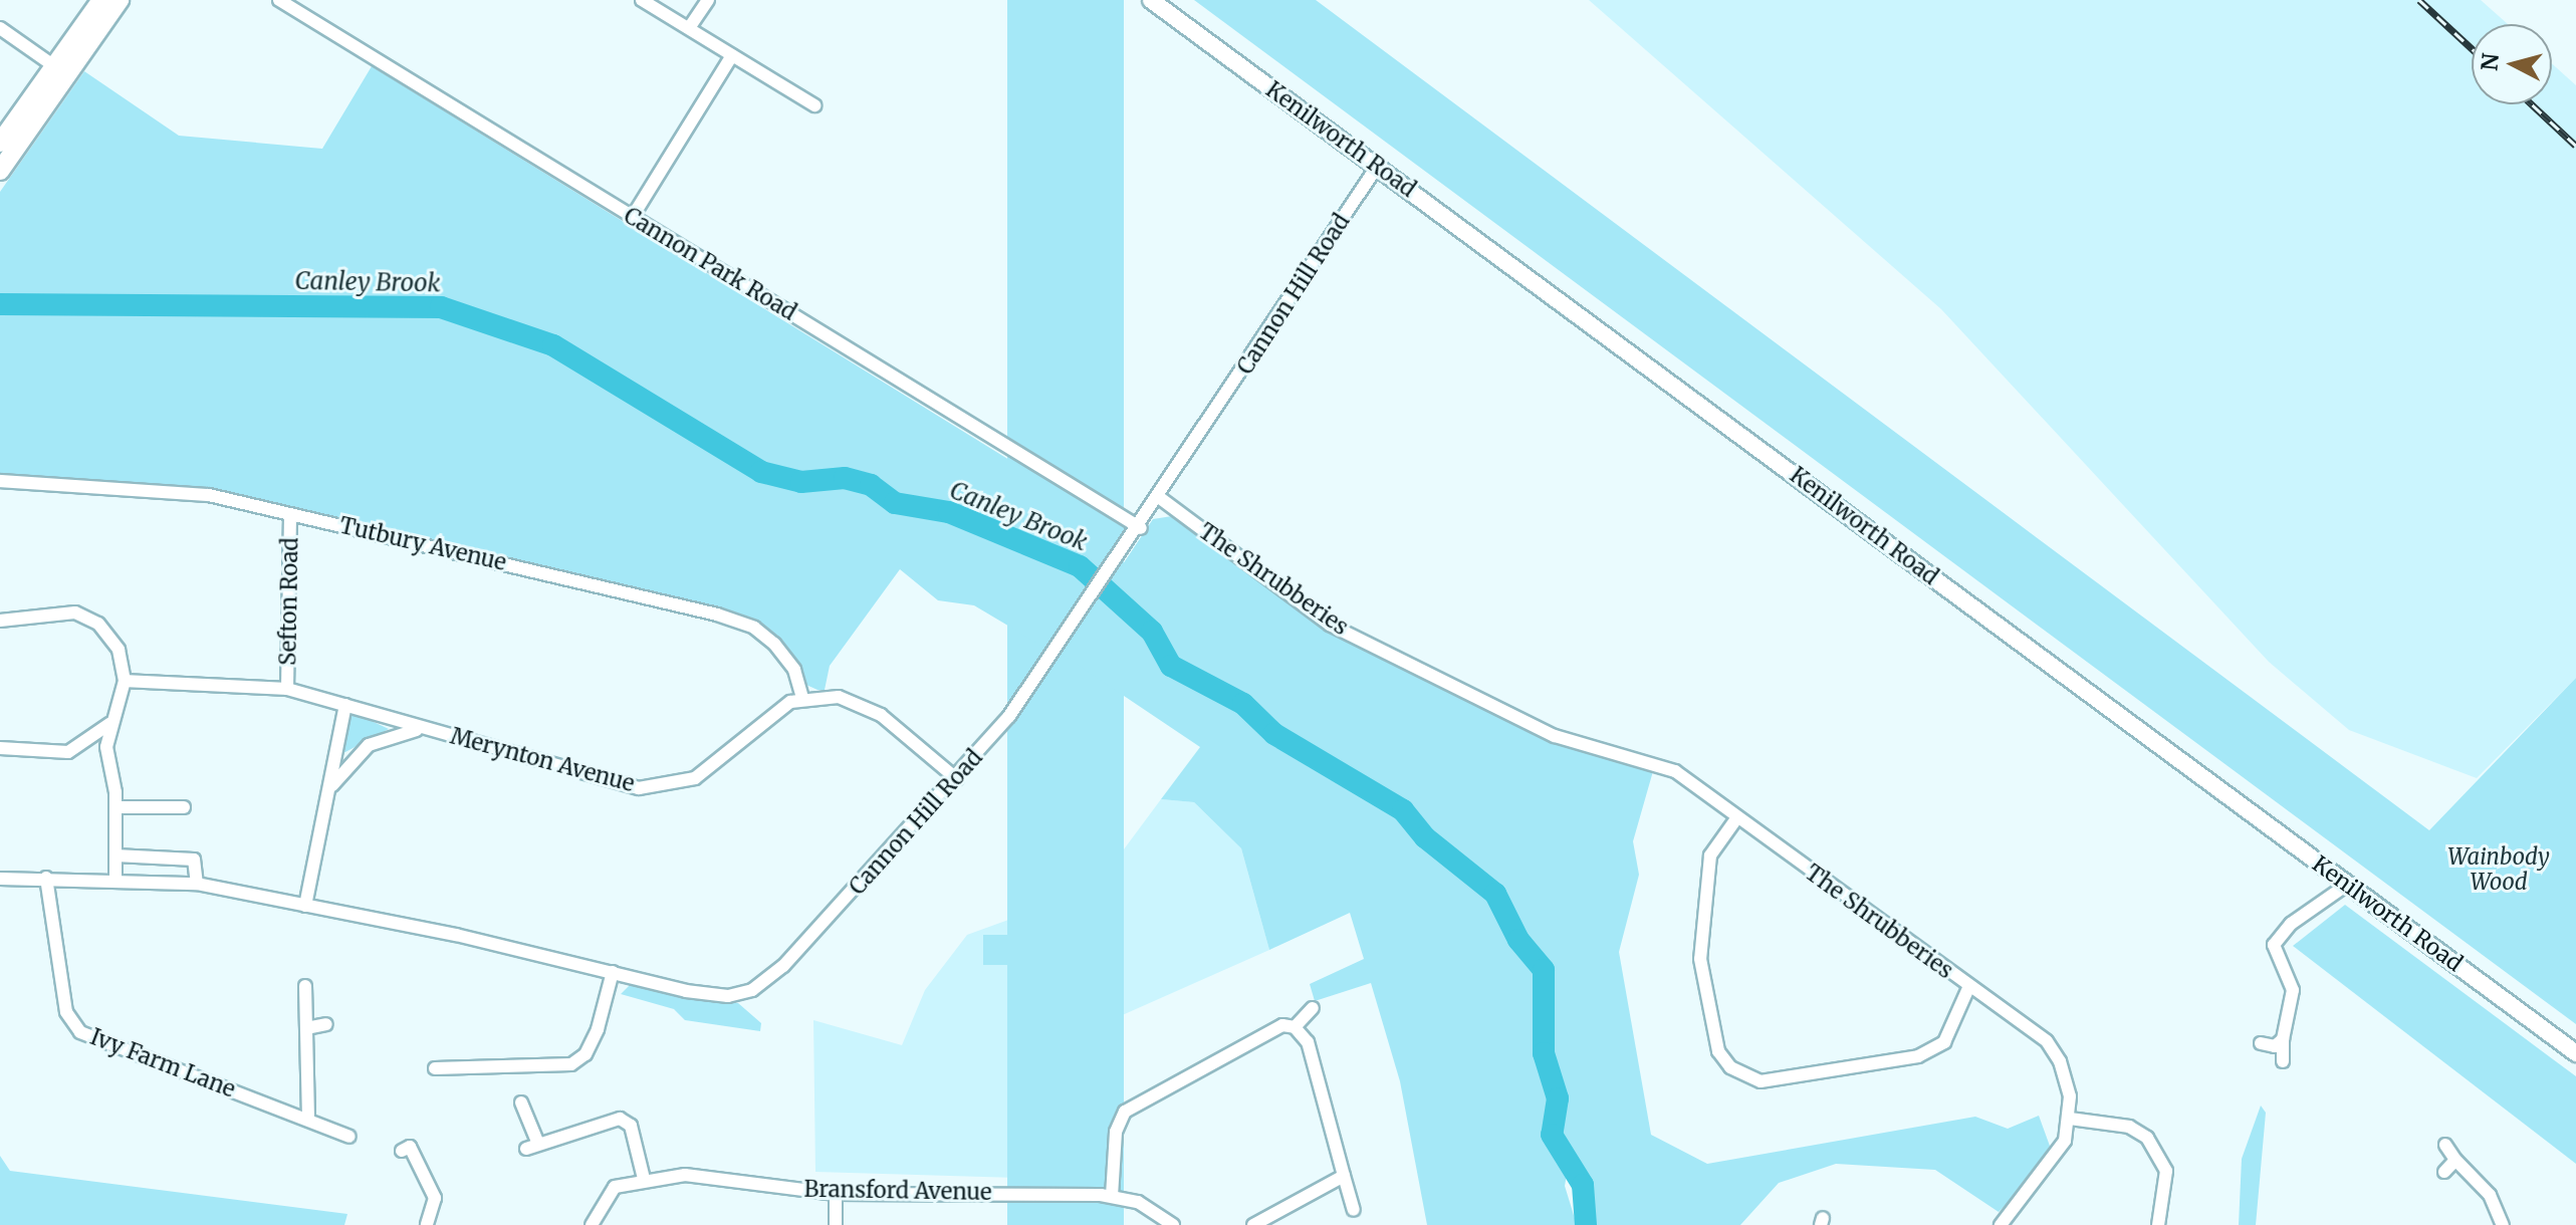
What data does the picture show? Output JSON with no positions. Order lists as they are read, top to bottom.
{
  "streets": {
    "main road": ["Kenilworth Road"],
    "street": [
      "Cannon Park Road",
      "Cannon Hill Road",
      "Tutbury Avenue",
      "The Shrubberies",
      "Sefton Road",
      "Merynton Avenue",
      "Ivy Farm Lane",
      "Bransford Avenue"
    ]
  },
  "crossings": [
    ["Kenilworth Road", "Cannon Hill Road"],
    ["Cannon Park Road", "Cannon Hill Road"],
    ["Cannon Hill Road", "The Shrubberies"],
    ["Cannon Hill Road", "Merynton Avenue"],
    ["Cannon Hill Road", "Ivy Farm Lane"],
    ["Tutbury Avenue", "Sefton Road"],
    ["Tutbury Avenue", "Merynton Avenue"],
    ["Sefton Road", "Merynton Avenue"]
  ],
  "water": ["Canley Brook"],
  "parks": ["Wainbody Wood"],
  "north": "left"
}
